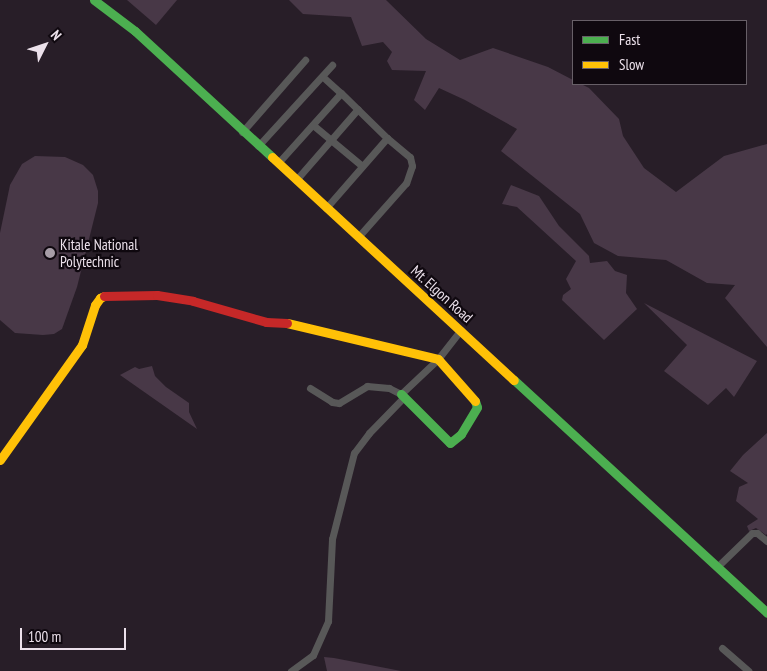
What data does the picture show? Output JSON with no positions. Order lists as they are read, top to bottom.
{
  "streets": {
    "street": ["Mt. Elgon Road"]
  },
  "places": ["Kitale National Polytechnic"],
  "legend": ["Fast", "Slow"],
  "scale_bar": "100 m",
  "north": "top right"
}
